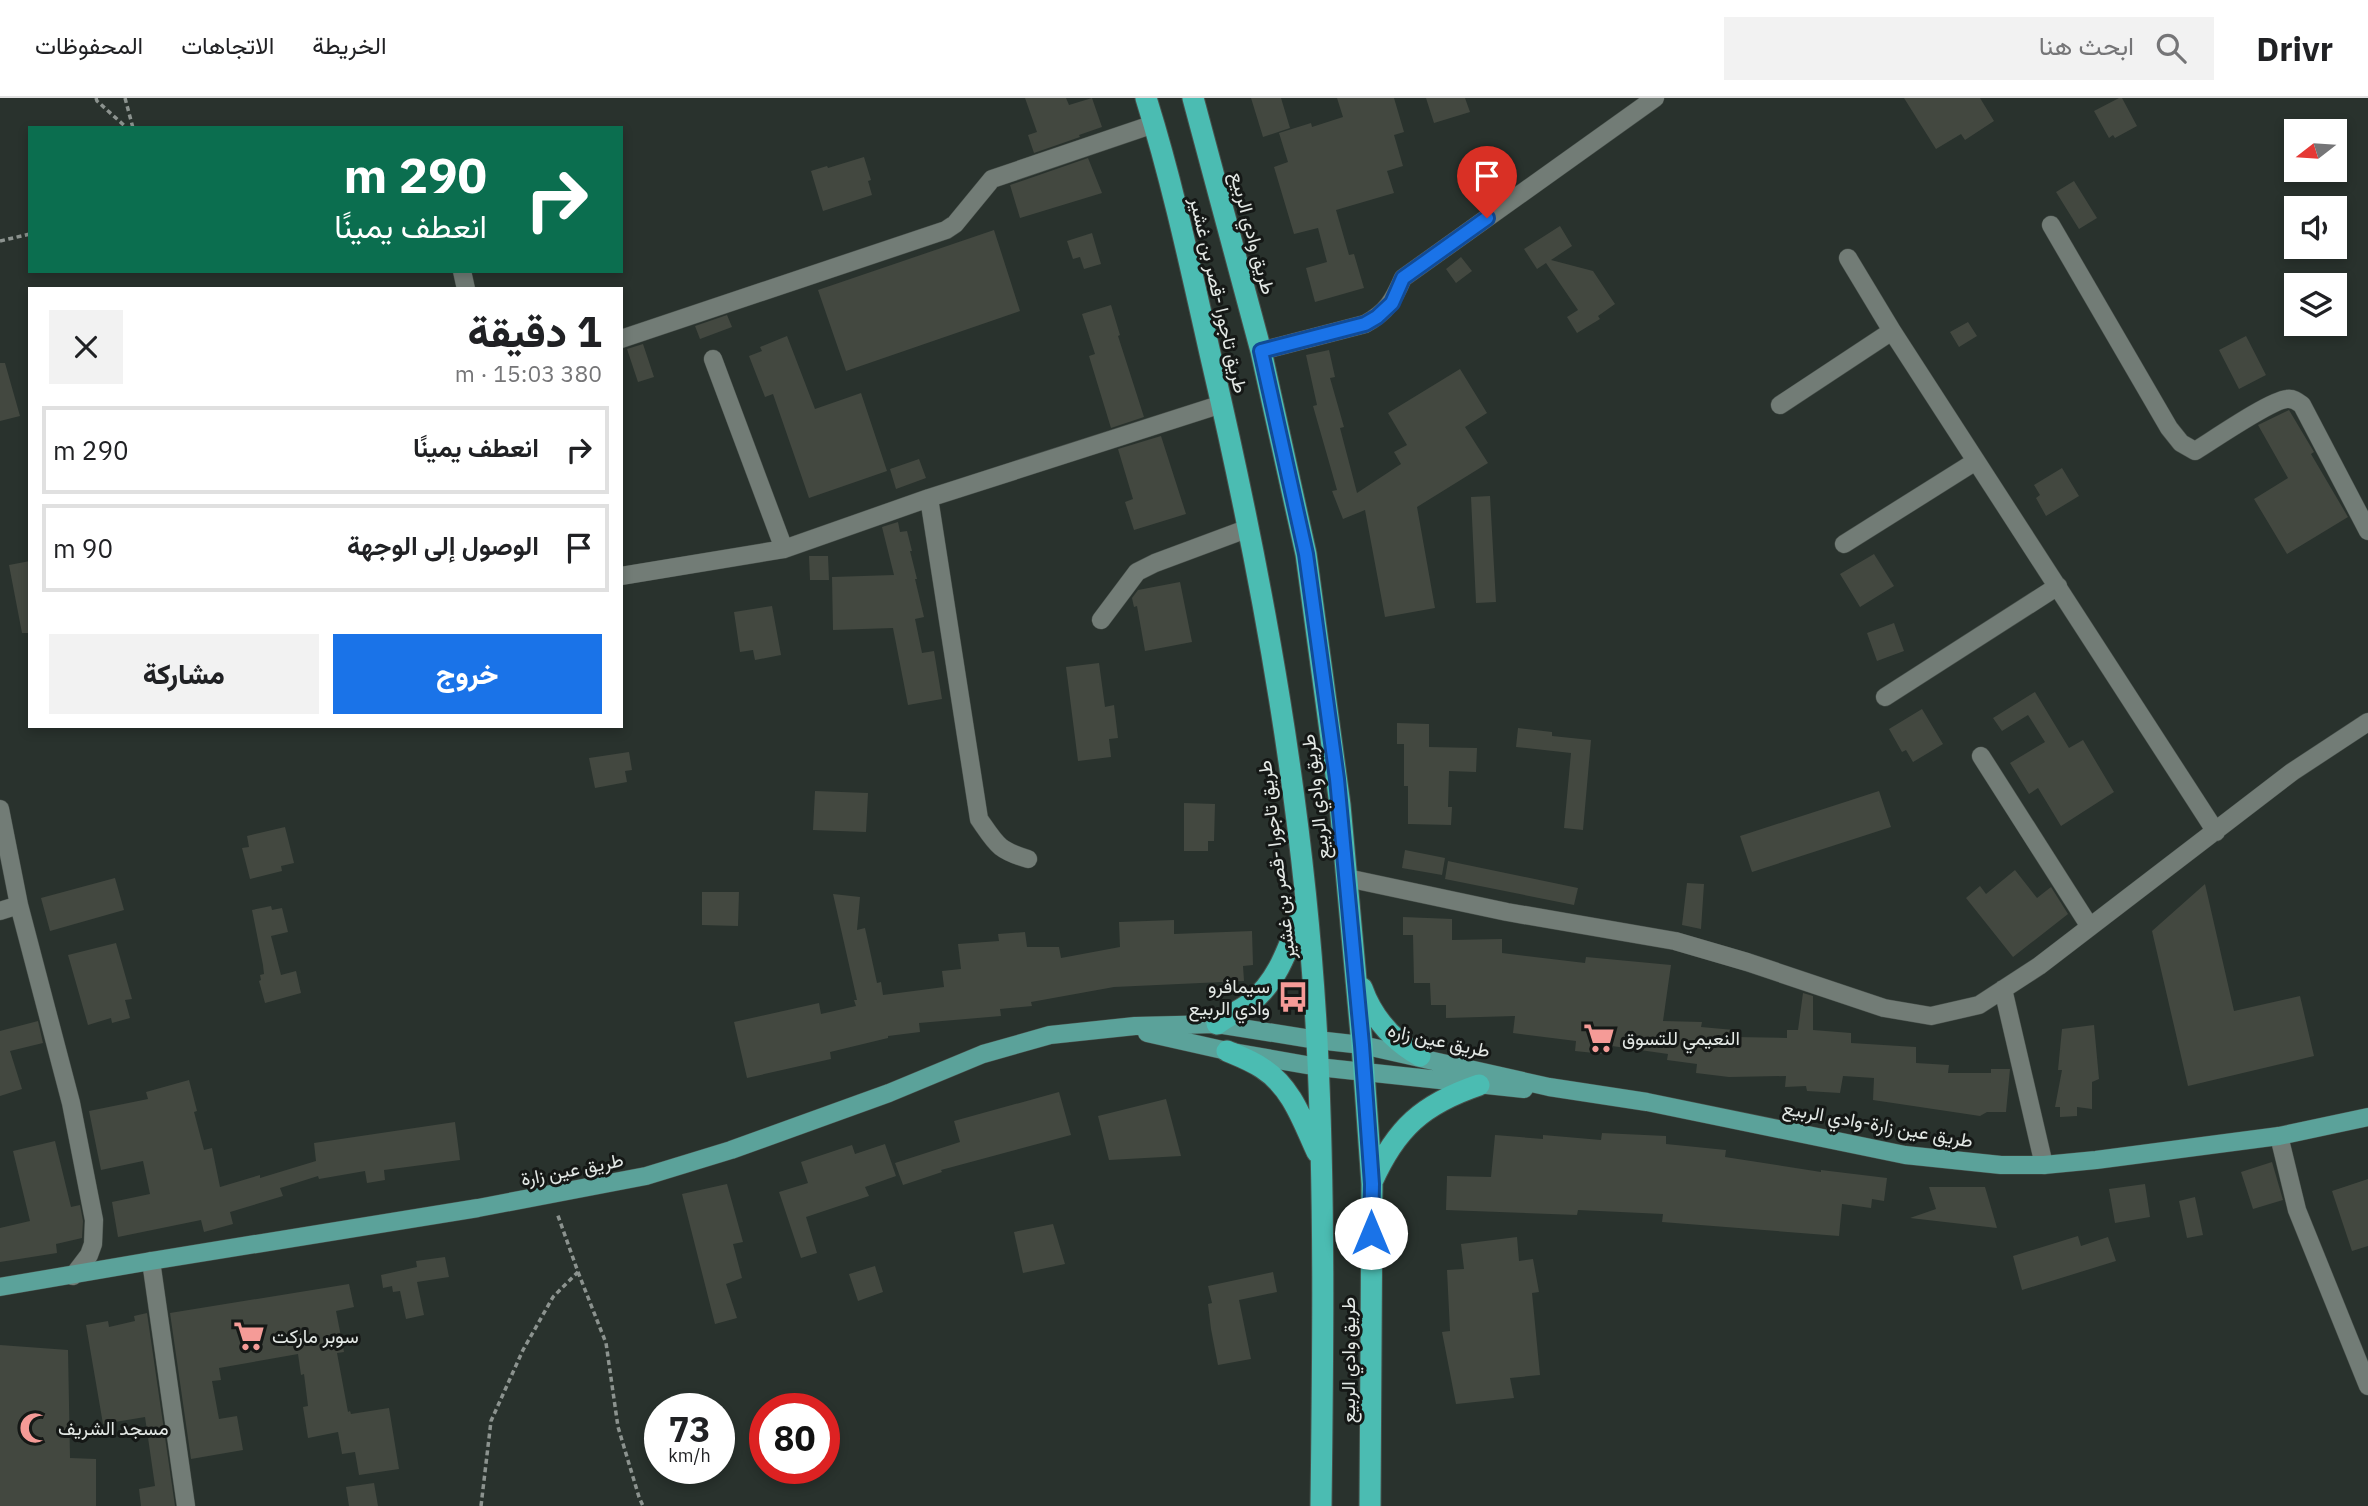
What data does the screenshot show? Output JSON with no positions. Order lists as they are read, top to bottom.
{
  "streets": {
    "highway": ["طريق وادي الربيع", "طريق تاجورا -قصر بن غشير"],
    "main road": ["طريق عين زاره", "طريق عين زارة-وادي الربيع", "طريق عين زارة"]
  },
  "crossings": [
    ["طريق وادي الربيع", "طريق عين زاره"],
    ["طريق تاجورا -قصر بن غشير", "طريق عين زاره"],
    ["طريق عين زاره", "طريق عين زارة-وادي الربيع"],
    ["طريق عين زاره", "طريق عين زارة"]
  ],
  "places": {
    "bus stop": ["سيمافرو وادي الربيع"],
    "supermarket": ["النعيمي للتسوق", "سوبر ماركت"],
    "mosque": ["مسجد الشريف"]
  },
  "north": "left",
  "page": {
    "header": "Drivr",
    "search": "ابحث هنا",
    "nav": ["الخريطة", "الاتجاهات", "المحفوظات"],
    "turn": ["290 m", "انعطف يمينًا"],
    "heading": ["1 دقيقة", "380 m · 15:03"],
    "list": [
      {
        "name": "انعطف يمينًا",
        "value": "290 m"
      },
      {
        "name": "الوصول إلى الوجهة",
        "value": "90 m"
      }
    ],
    "buttons": ["خروج", "مشاركة"],
    "speed": "73 km/h",
    "limit": "80"
  }
}
